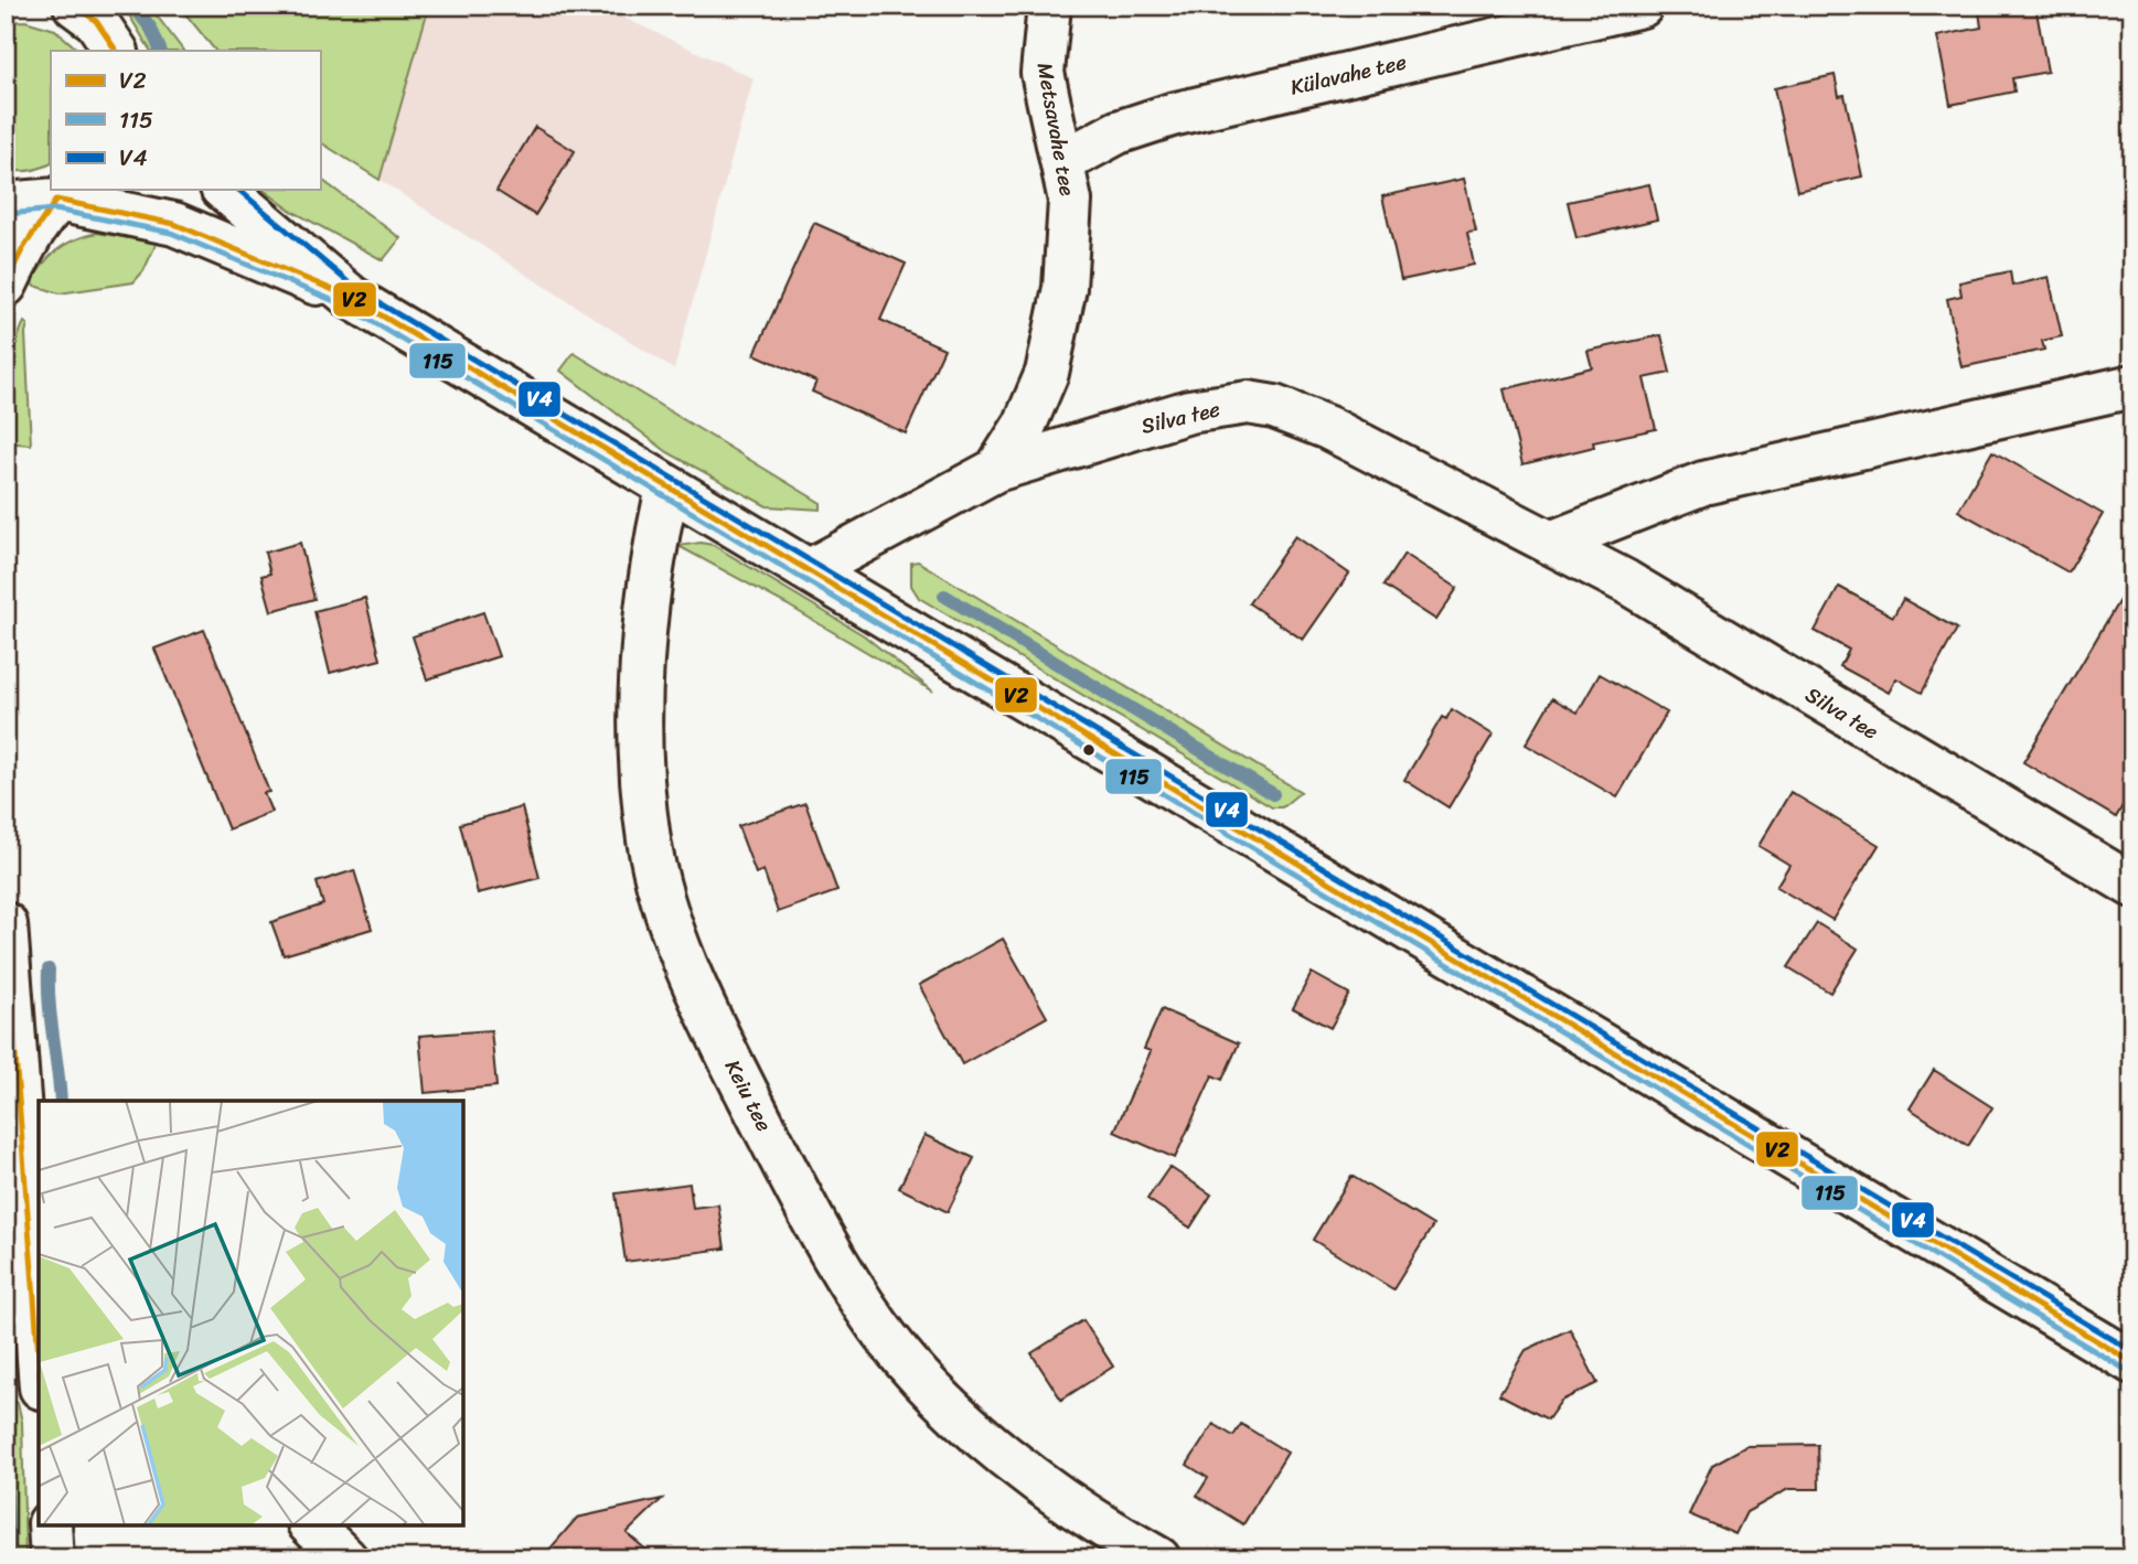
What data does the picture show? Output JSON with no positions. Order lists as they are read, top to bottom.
{
  "streets": {
    "street": [
      "Külavahe tee",
      "Metsavahe tee",
      "Silva tee",
      "Keiu tee"
    ]
  },
  "crossings": [
    ["Külavahe tee", "Metsavahe tee"],
    ["Metsavahe tee", "Silva tee"]
  ],
  "lines": ["transit line V2", "transit line V4", "transit line 115"],
  "legend": ["V2", "115", "V4"]
}
